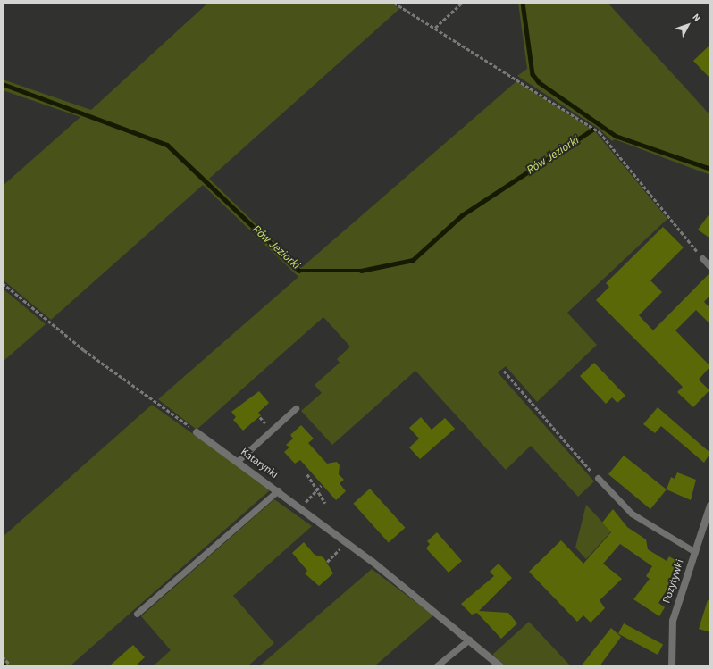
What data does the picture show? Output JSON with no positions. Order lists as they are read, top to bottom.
{
  "streets": {
    "street": ["Katarynki", "Pozytywki"]
  },
  "water": ["Rów Jeziorki"],
  "north": "top right"
}
